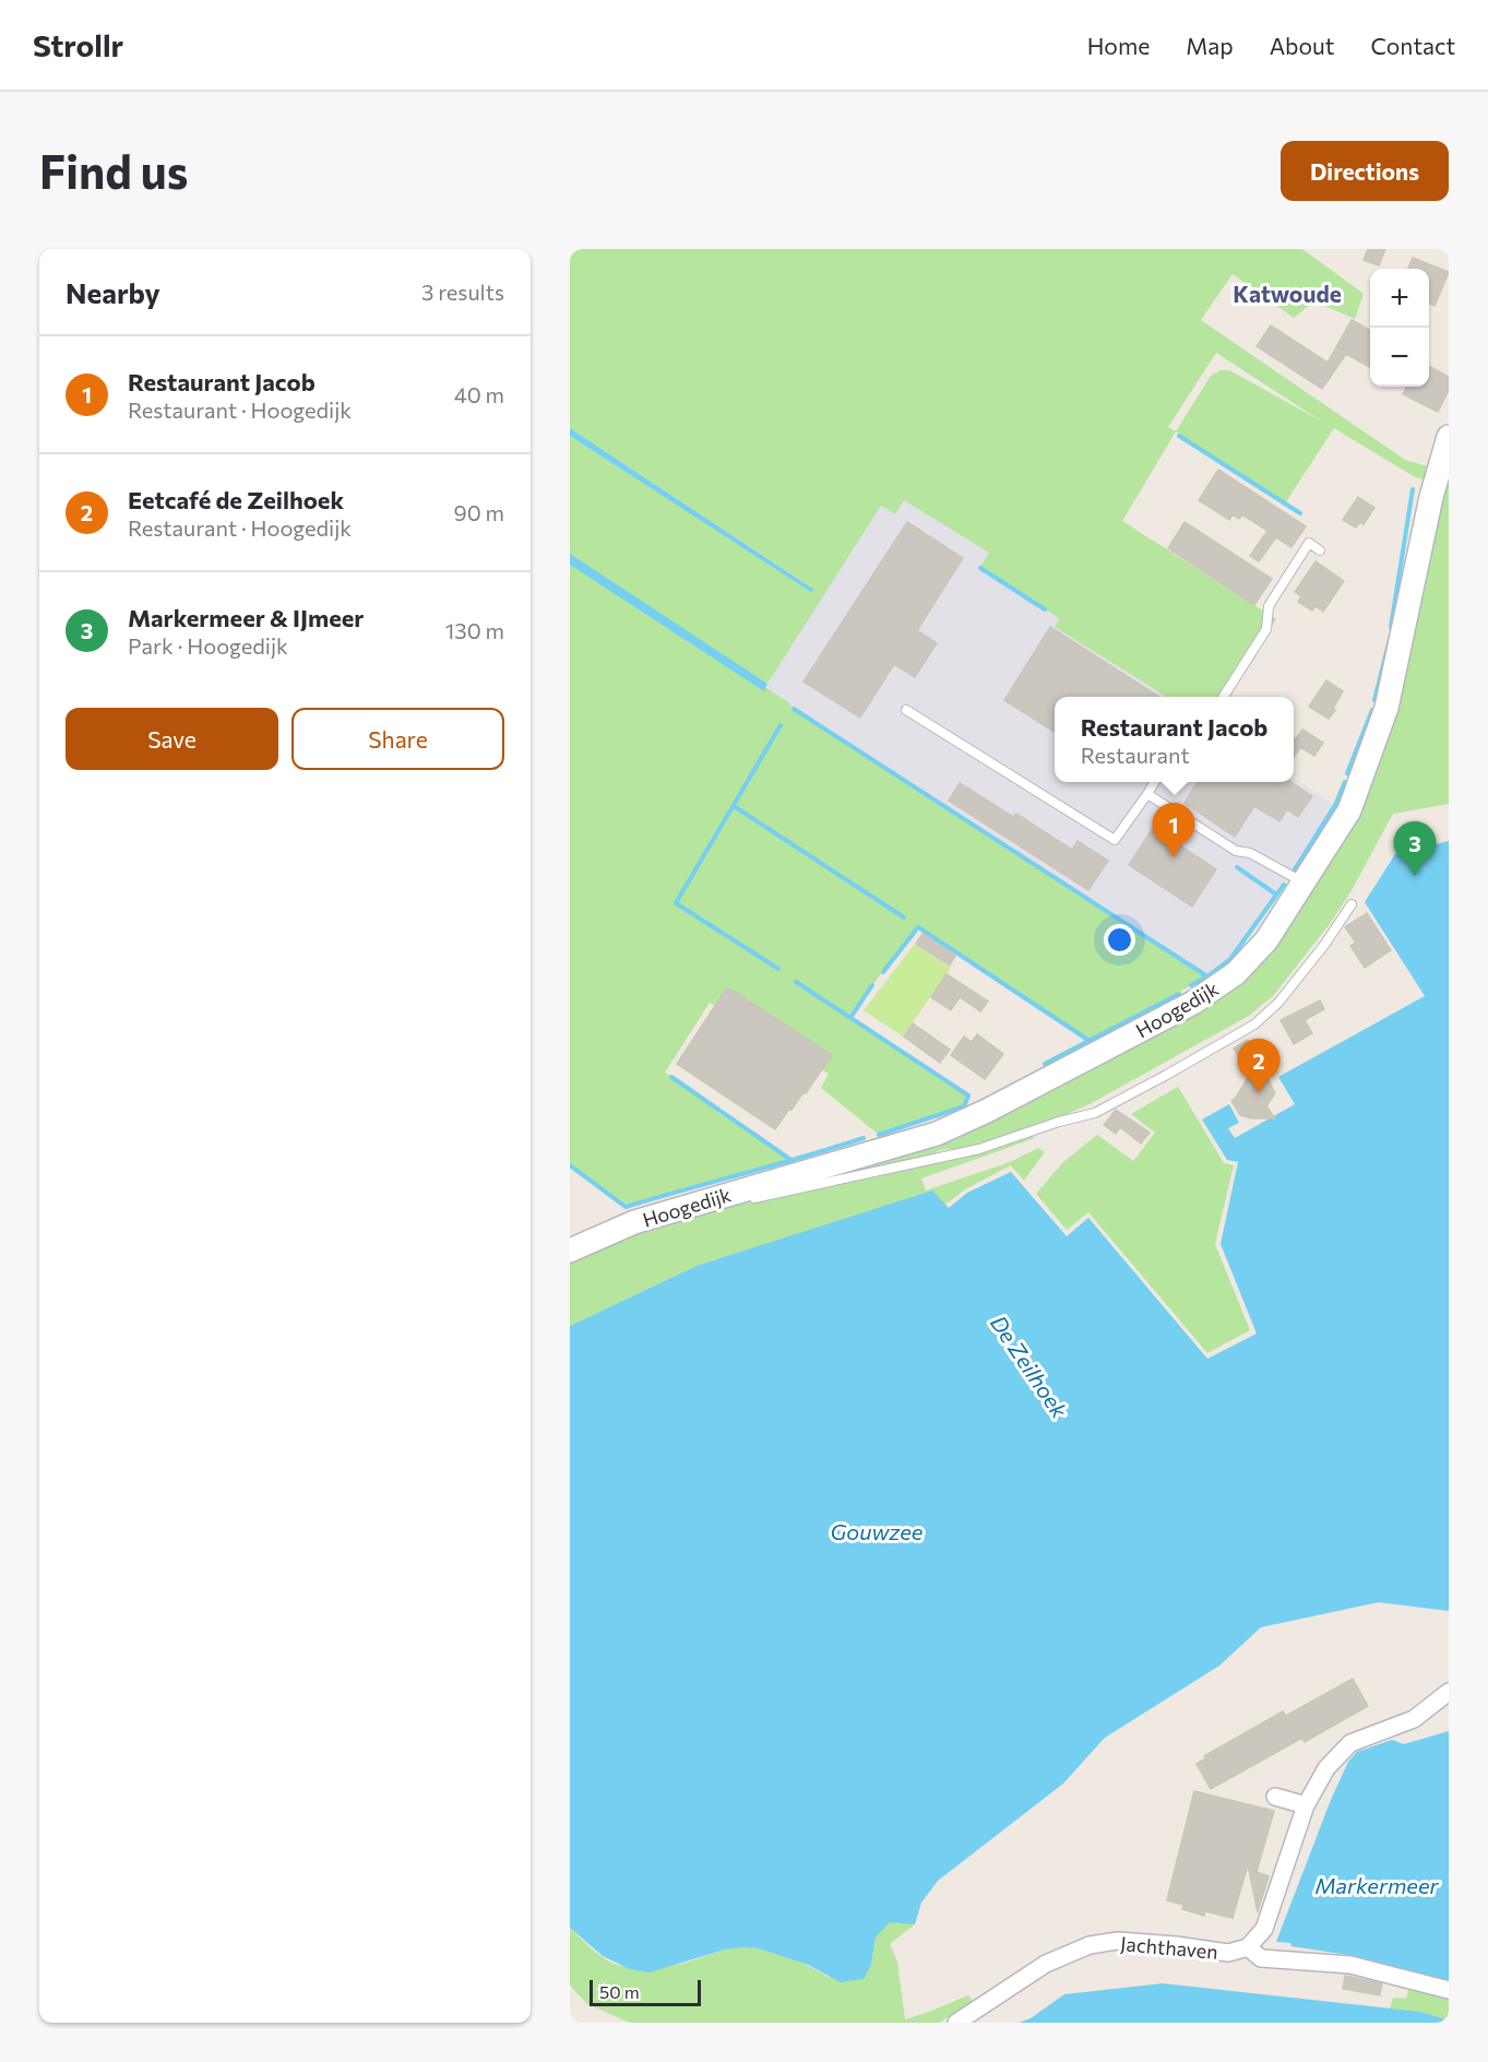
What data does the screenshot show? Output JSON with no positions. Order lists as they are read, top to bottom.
{
  "streets": {
    "street": ["Hoogedijk", "Jachthaven"]
  },
  "districts": ["Katwoude"],
  "water": ["De Zeilhoek", "Gouwzee", "Markermeer"],
  "scale_bar": "50 m",
  "page": {
    "header": "Strollr",
    "nav": [
      "Home",
      "Map",
      "About",
      "Contact"
    ],
    "buttons": [
      "Directions",
      ["Save", "Share"]
    ],
    "title": "Find us",
    "heading": ["Nearby", "3 results"],
    "map_buttons": ["+", "−"],
    "list": [
      {
        "mark": "1",
        "name": "Restaurant Jacob",
        "note": "Restaurant · Hoogedijk",
        "value": "40 m"
      },
      {
        "mark": "2",
        "name": "Eetcafé de Zeilhoek",
        "note": "Restaurant · Hoogedijk",
        "value": "90 m"
      },
      {
        "mark": "3",
        "name": "Markermeer & IJmeer",
        "note": "Park · Hoogedijk",
        "value": "130 m"
      }
    ],
    "popup": ["Restaurant Jacob", "Restaurant"],
    "pins": ["1", "3", "2"],
    "scale": "50 m"
  }
}
